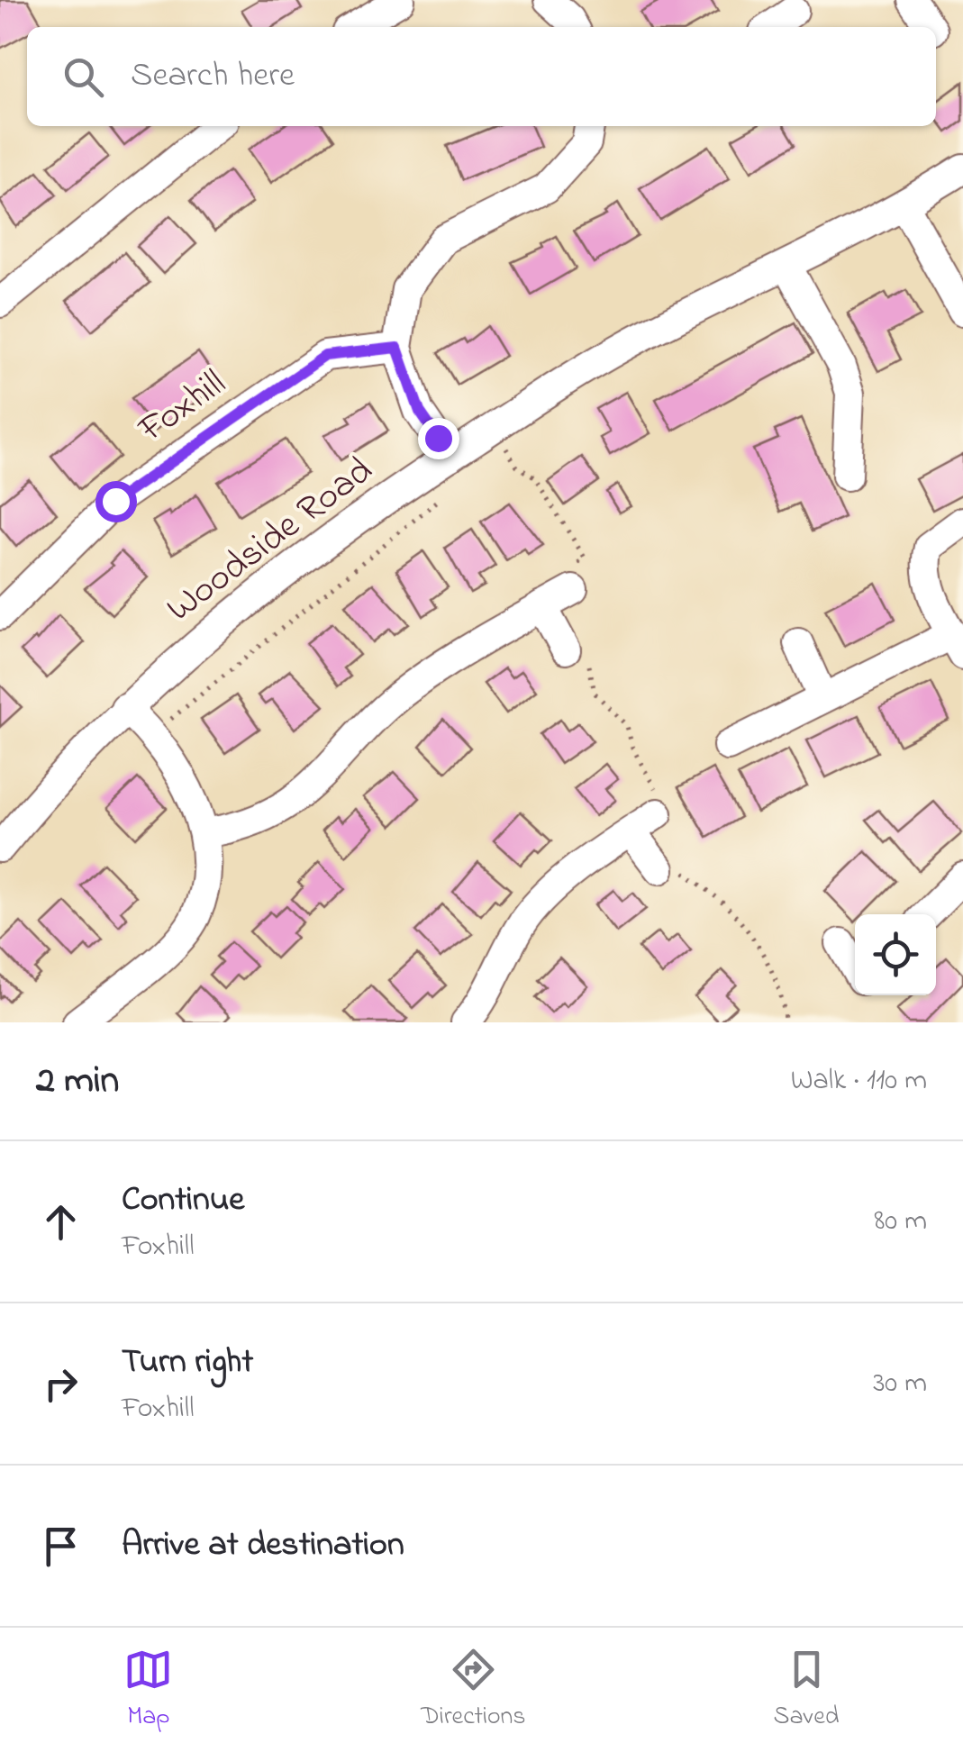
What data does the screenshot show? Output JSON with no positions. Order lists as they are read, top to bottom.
{
  "streets": {
    "street": ["Foxhill", "Woodside Road"]
  },
  "page": {
    "search": "Search here",
    "heading": ["2 min", "Walk · 110 m"],
    "list": [
      ["Continue", "Foxhill", "80 m"],
      ["Turn right", "Foxhill", "30 m"],
      "Arrive at destination"
    ],
    "nav": ["Map", "Directions", "Saved"]
  }
}
